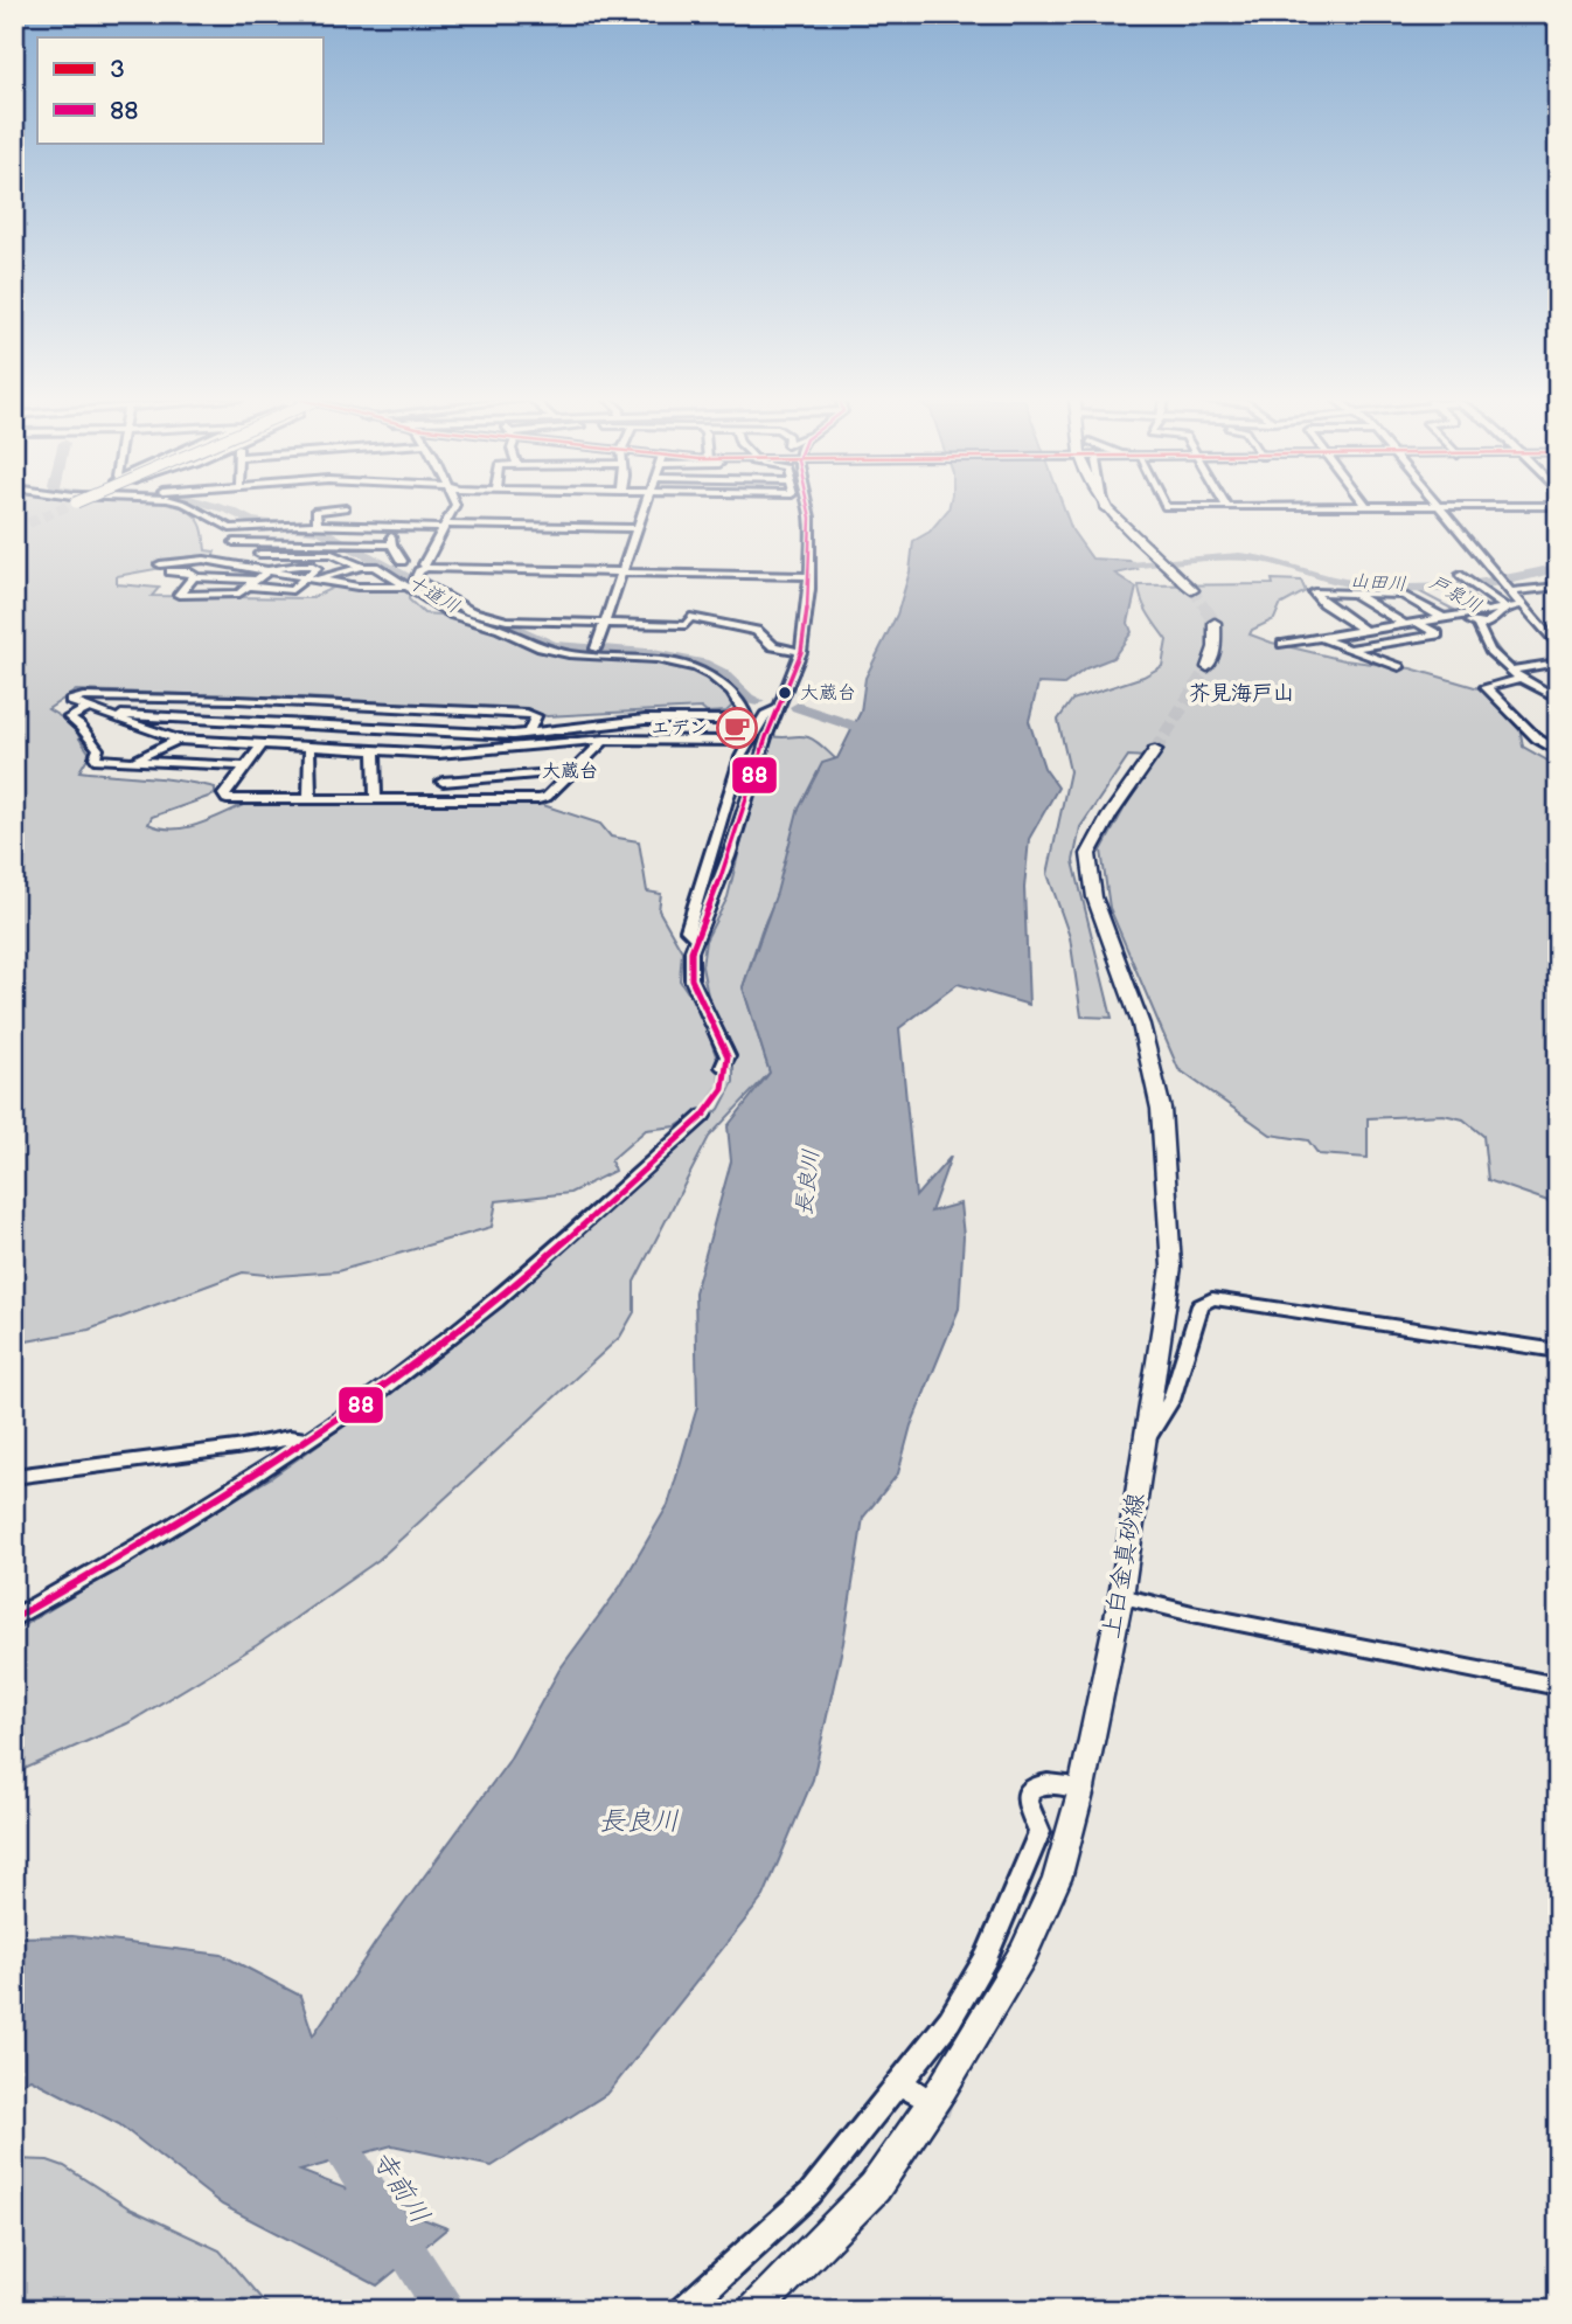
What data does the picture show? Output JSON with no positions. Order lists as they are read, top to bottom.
{
  "streets": {
    "main road": ["上白金真砂線"]
  },
  "districts": ["芥見海戸山", "大蔵台"],
  "water": [
    "山田川",
    "十道川",
    "戸泉川",
    "長良川",
    "寺前川"
  ],
  "places": {
    "other": ["大蔵台"],
    "cafe": ["エデン"]
  },
  "lines": ["transit line 88"],
  "legend": ["3", "88"]
}
